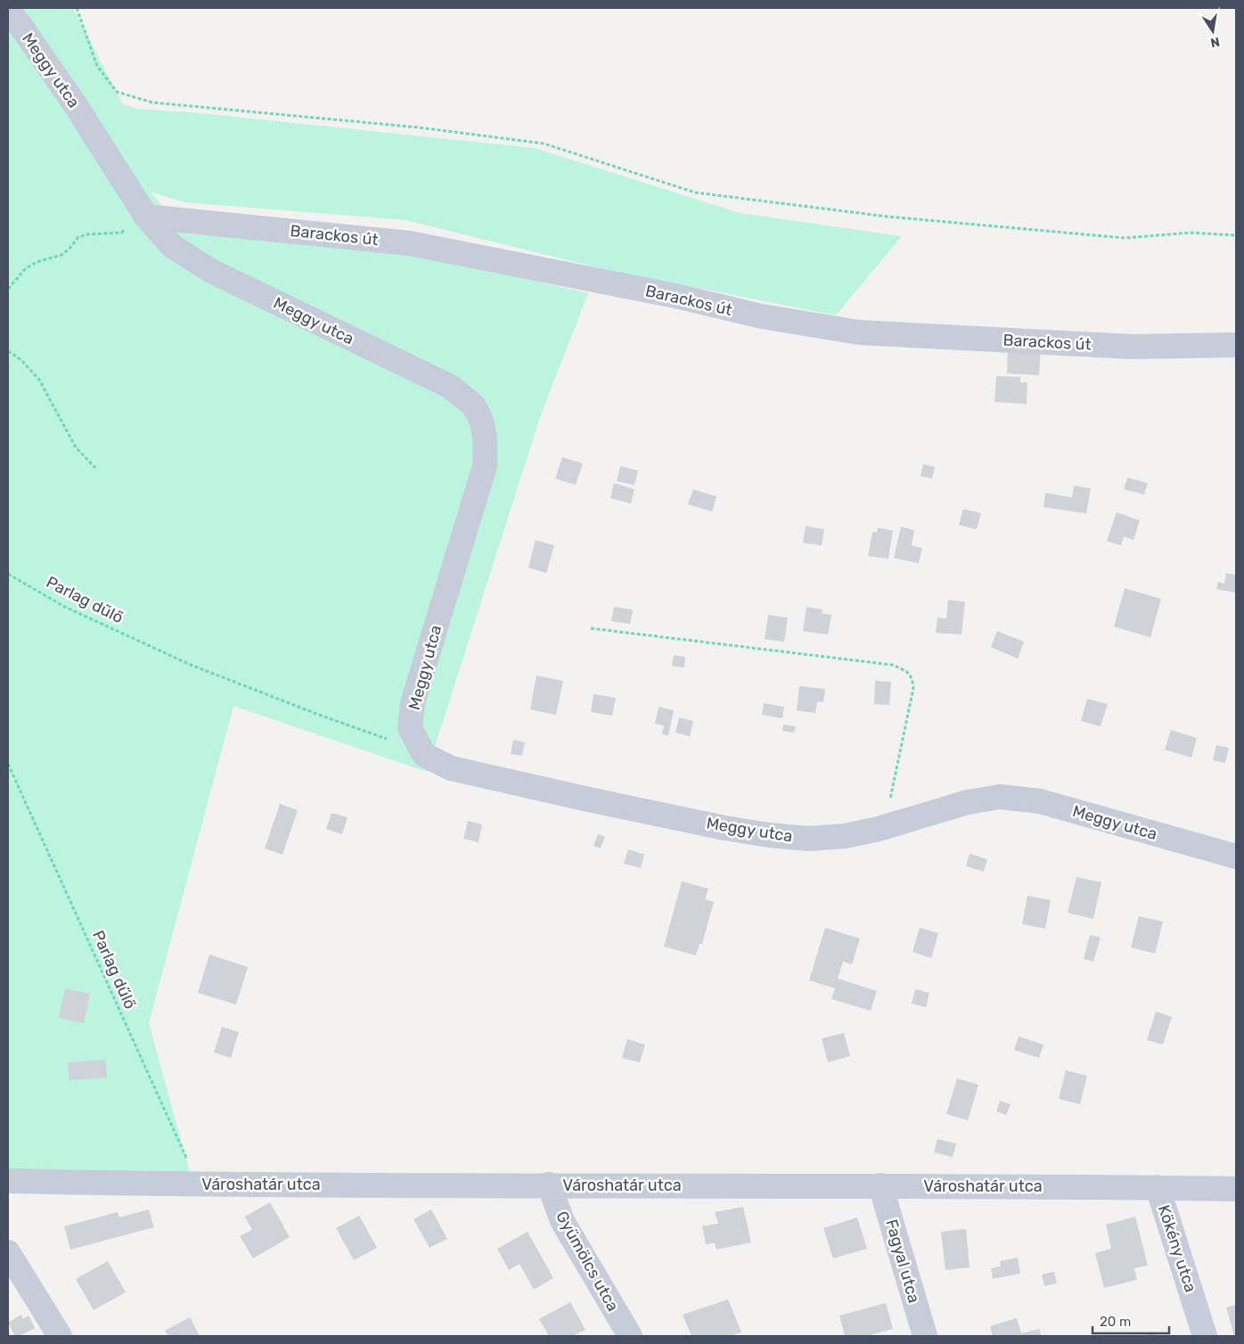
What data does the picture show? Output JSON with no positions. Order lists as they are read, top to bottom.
{
  "streets": {
    "street": [
      "Meggy utca",
      "Barackos út",
      "Városhatár utca",
      "Kökény utca",
      "Gyümölcs utca",
      "Fagyal utca"
    ],
    "path": ["Parlag dűlő"]
  },
  "crossings": [
    ["Meggy utca", "Barackos út"],
    ["Meggy utca", "Parlag dűlő"],
    ["Parlag dűlő", "Városhatár utca"],
    ["Városhatár utca", "Kökény utca"],
    ["Városhatár utca", "Gyümölcs utca"],
    ["Városhatár utca", "Fagyal utca"]
  ],
  "scale_bar": "20 m",
  "north": "bottom"
}
